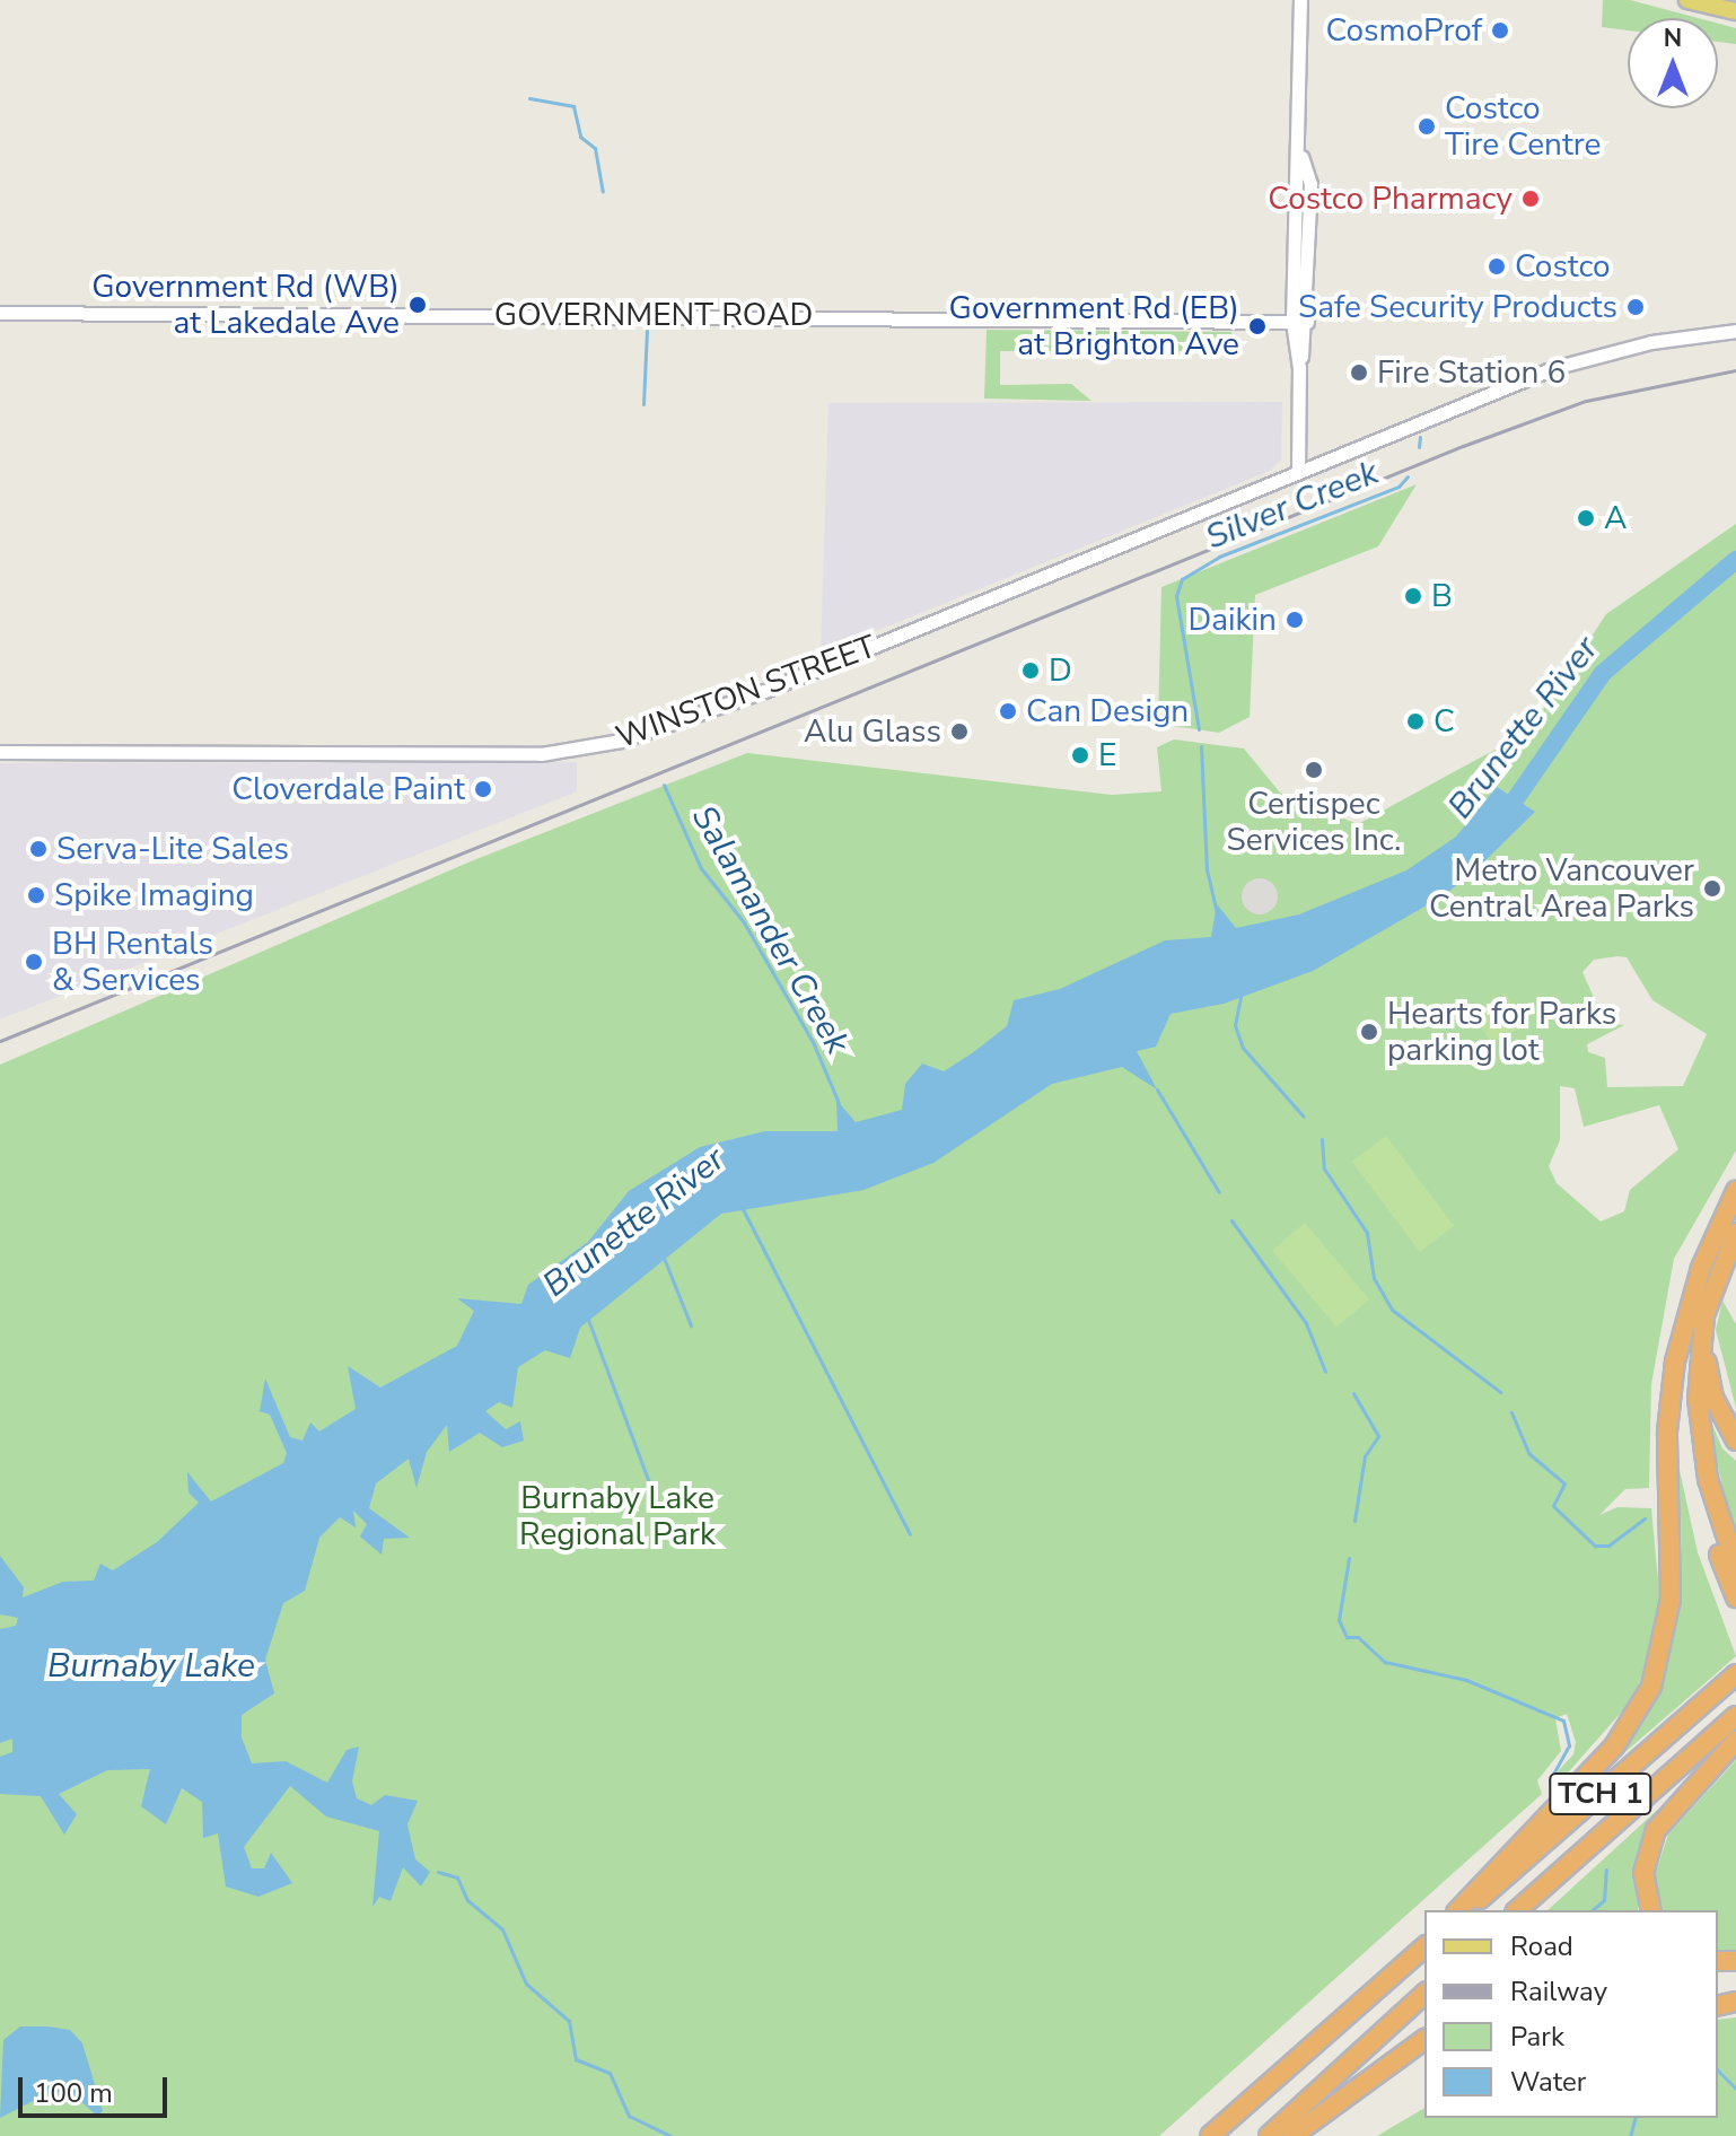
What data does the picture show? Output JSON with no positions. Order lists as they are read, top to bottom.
{
  "streets": {
    "highway": ["TCH 1"],
    "street": ["GOVERNMENT ROAD", "WINSTON STREET"]
  },
  "water": [
    "Silver Creek",
    "Brunette River",
    "Salamander Creek",
    "Burnaby Lake"
  ],
  "parks": ["Burnaby Lake Regional Park"],
  "places": [
    "CosmoProf",
    "Costco Tire Centre",
    "Costco Pharmacy",
    "Costco",
    "Government Rd (WB) at Lakedale Ave",
    "Safe Security Products",
    "Government Rd (EB) at Brighton Ave",
    "Fire Station 6",
    "A",
    "B",
    "Daikin",
    "D",
    "Can Design",
    "C",
    "Alu Glass",
    "E",
    "Certispec Services Inc.",
    "Cloverdale Paint",
    "Serva-Lite Sales",
    "Metro Vancouver Central Area Parks",
    "Spike Imaging",
    "BH Rentals & Services",
    "Hearts for Parks parking lot"
  ],
  "legend": [
    "Road",
    "Railway",
    "Park",
    "Water"
  ],
  "scale_bar": "100 m",
  "north": "top"
}
